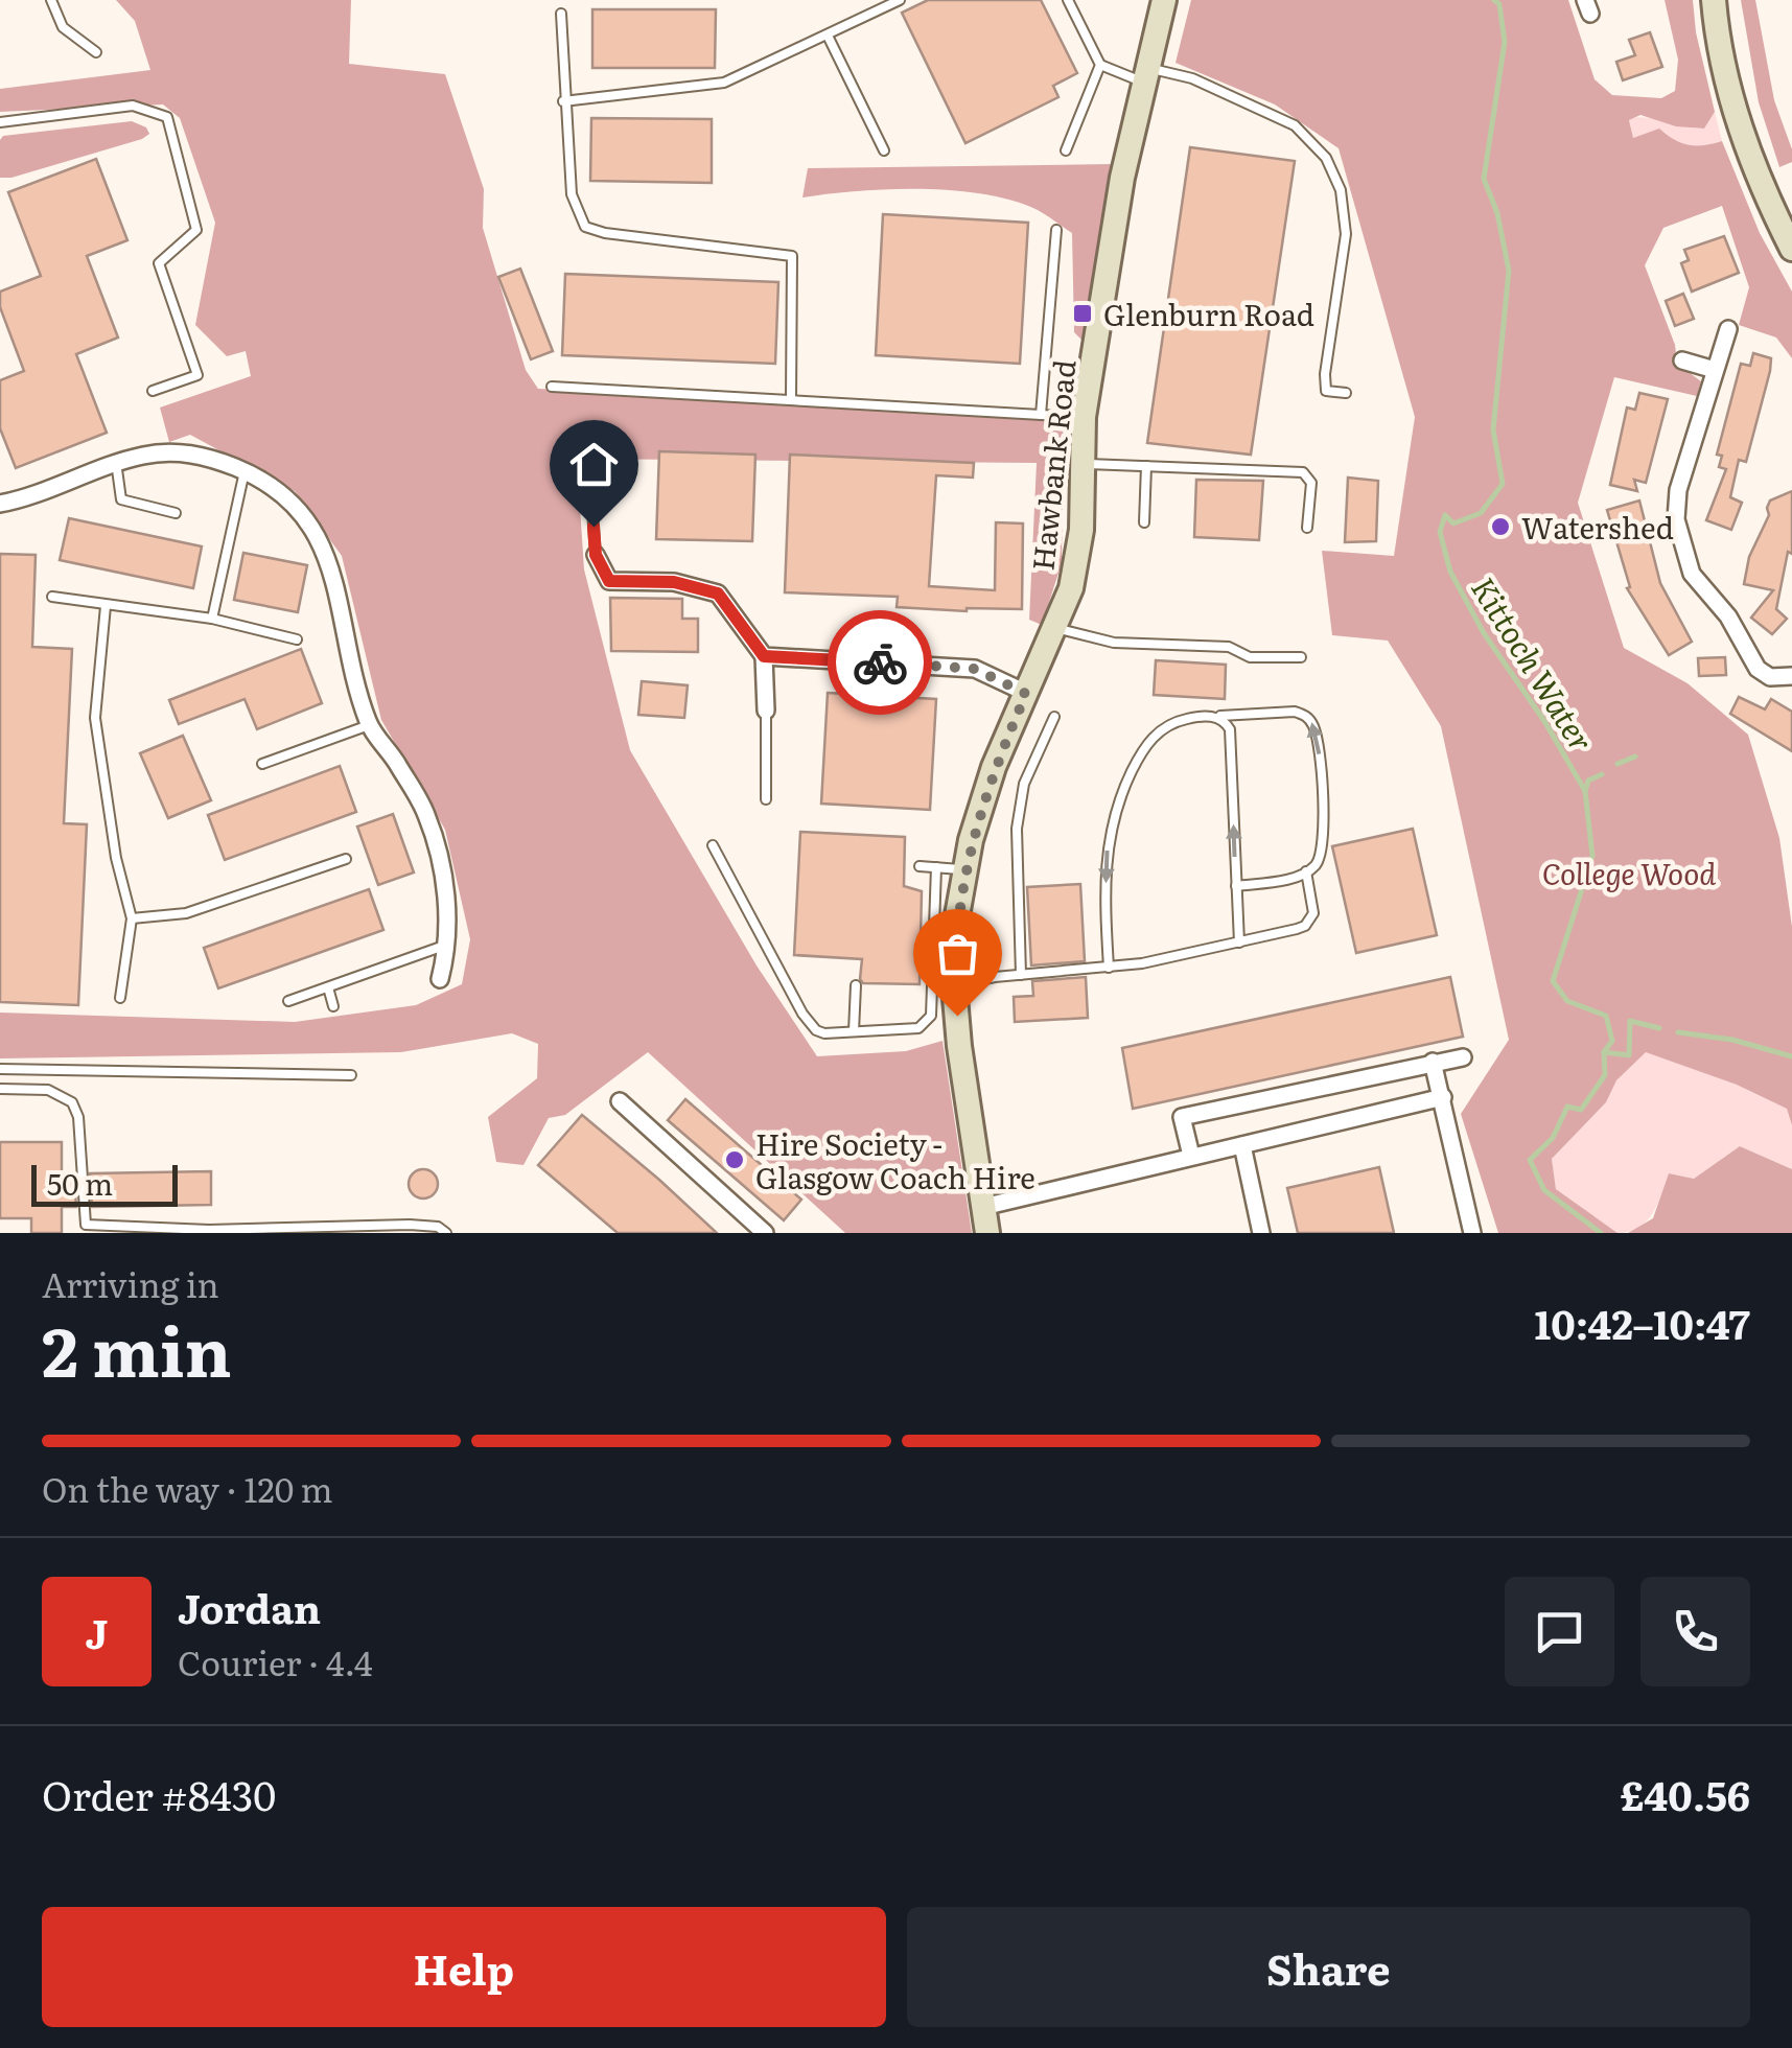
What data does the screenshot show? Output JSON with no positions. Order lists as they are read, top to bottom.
{
  "streets": {
    "street": ["Hawbank Road"]
  },
  "water": ["Kittoch Water"],
  "parks": ["College Wood"],
  "places": {
    "transit": ["Glenburn Road"],
    "other": ["Watershed", "Hire Society - Glasgow Coach Hire"]
  },
  "scale_bar": "50 m",
  "page": {
    "scale": "50 m",
    "heading": ["2 min", "Arriving in", "10:42–10:47"],
    "panel": [
      "Jordan",
      "Courier · 4.4",
      "Order #8430",
      "£40.56"
    ],
    "bar": "On the way · 120 m",
    "round": "J",
    "buttons": ["Help", "Share"]
  }
}
